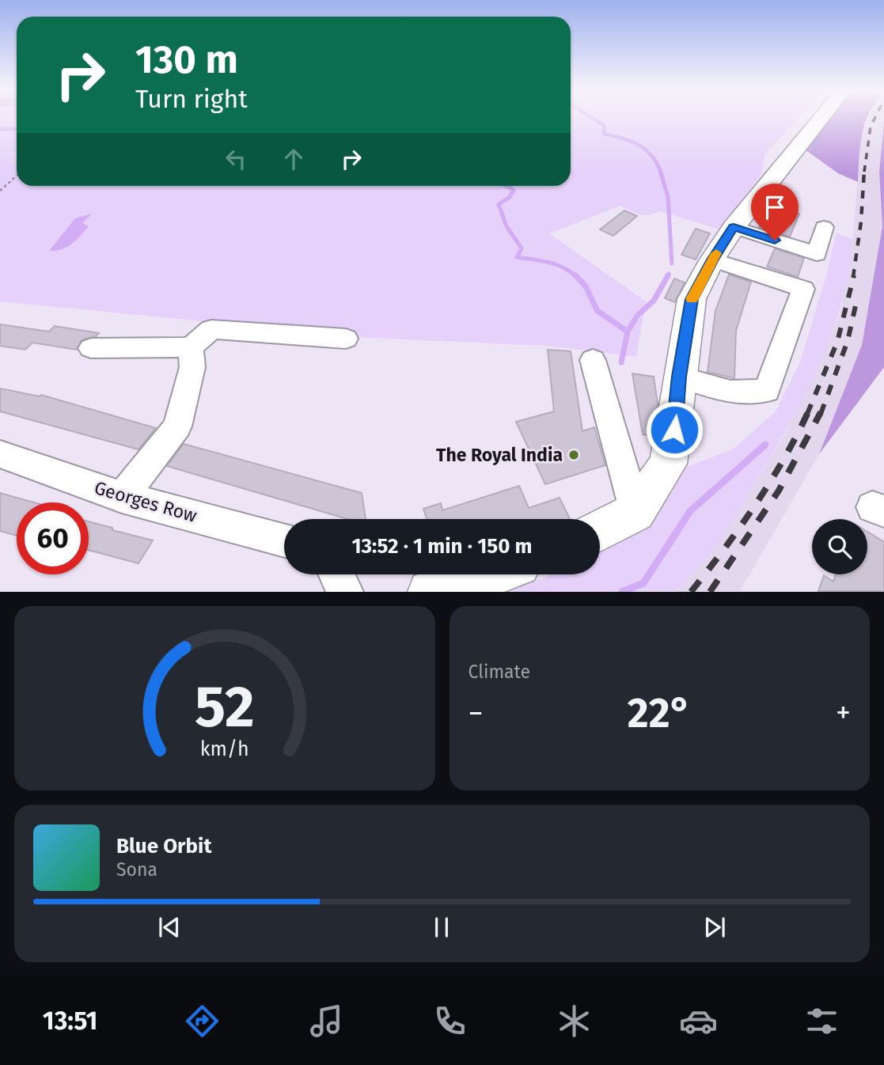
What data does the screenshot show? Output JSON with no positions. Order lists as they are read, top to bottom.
{
  "streets": {
    "street": ["Georges Row"]
  },
  "places": ["The Royal India"],
  "page": {
    "turn": ["130 m", "Turn right"],
    "limit": "60",
    "trip": "13:52 · 1 min · 150 m",
    "tile": "Climate",
    "heat": ["−", "22°", "+"],
    "song": ["Blue Orbit", "Sona"],
    "tabs": "13:51",
    "gauge": ["52", "km/h"]
  }
}
